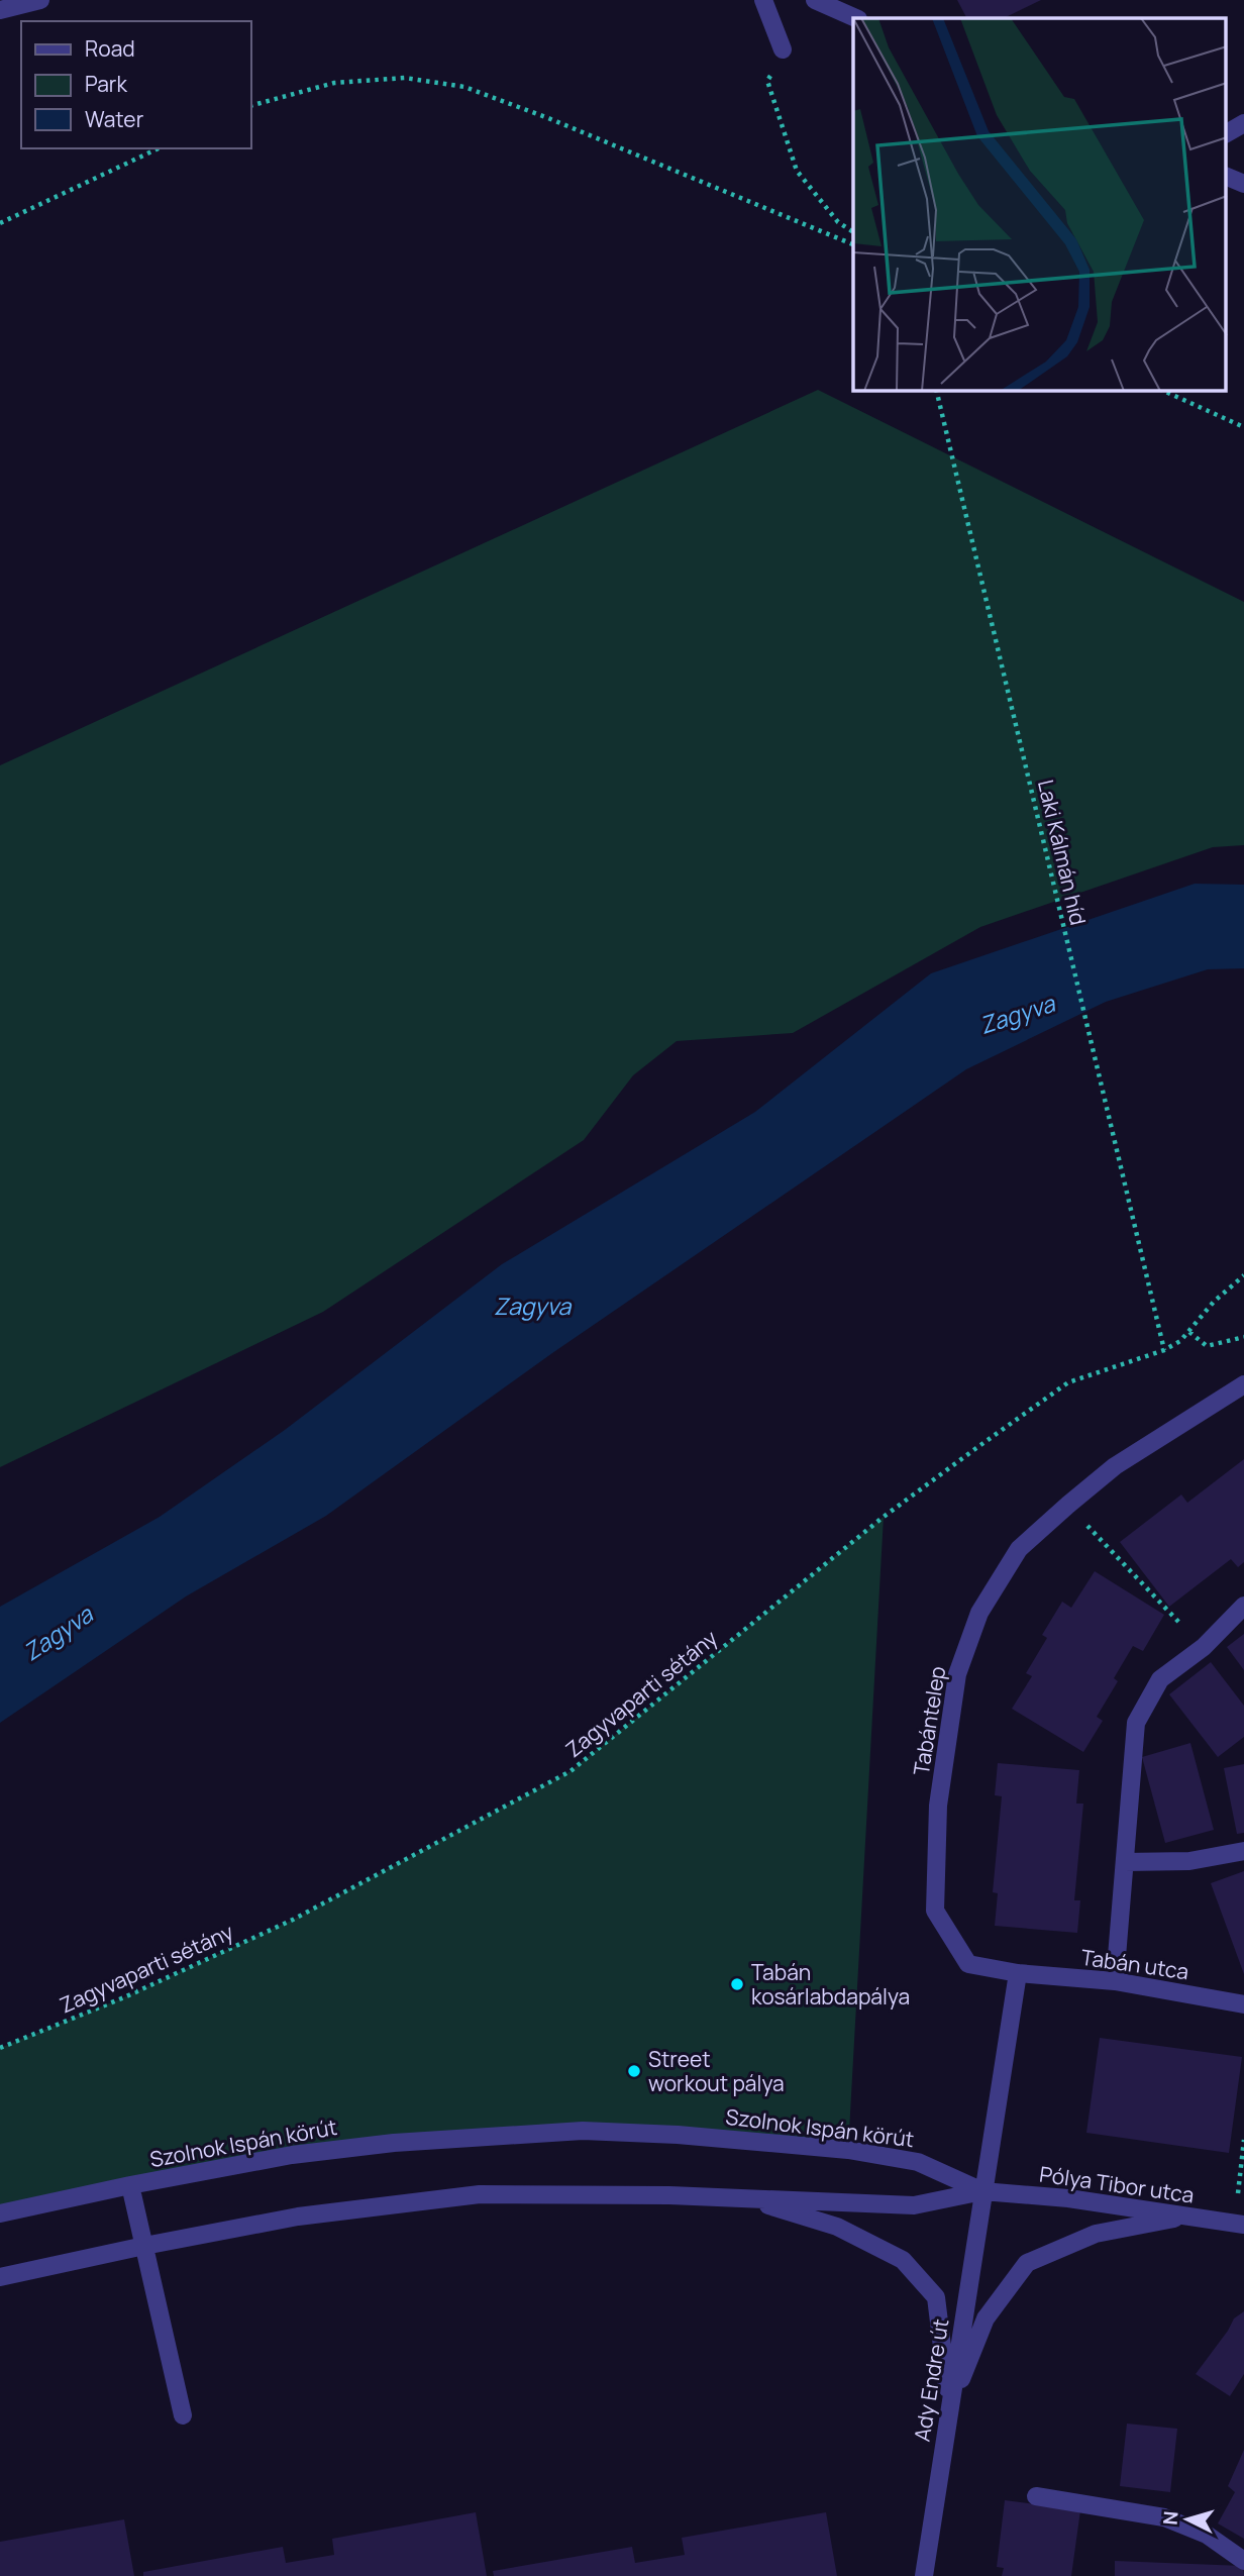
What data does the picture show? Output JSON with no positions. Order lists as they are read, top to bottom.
{
  "streets": {
    "street": [
      "Tabántelep",
      "Tabán utca",
      "Szolnok Ispán körút",
      "Pólya Tibor utca",
      "Ady Endre út"
    ],
    "path": ["Laki Kálmán híd", "Zagyvaparti sétány"]
  },
  "crossings": [
    ["Laki Kálmán híd", "Zagyvaparti sétány"],
    ["Tabántelep", "Tabán utca"],
    ["Tabántelep", "Ady Endre út"],
    ["Tabán utca", "Ady Endre út"],
    ["Szolnok Ispán körút", "Pólya Tibor utca"],
    ["Szolnok Ispán körút", "Ady Endre út"],
    ["Pólya Tibor utca", "Ady Endre út"]
  ],
  "water": ["Zagyva"],
  "places": ["Tabán kosárlabdapálya", "Street workout pálya"],
  "legend": ["Road", "Park", "Water"],
  "north": "left"
}
